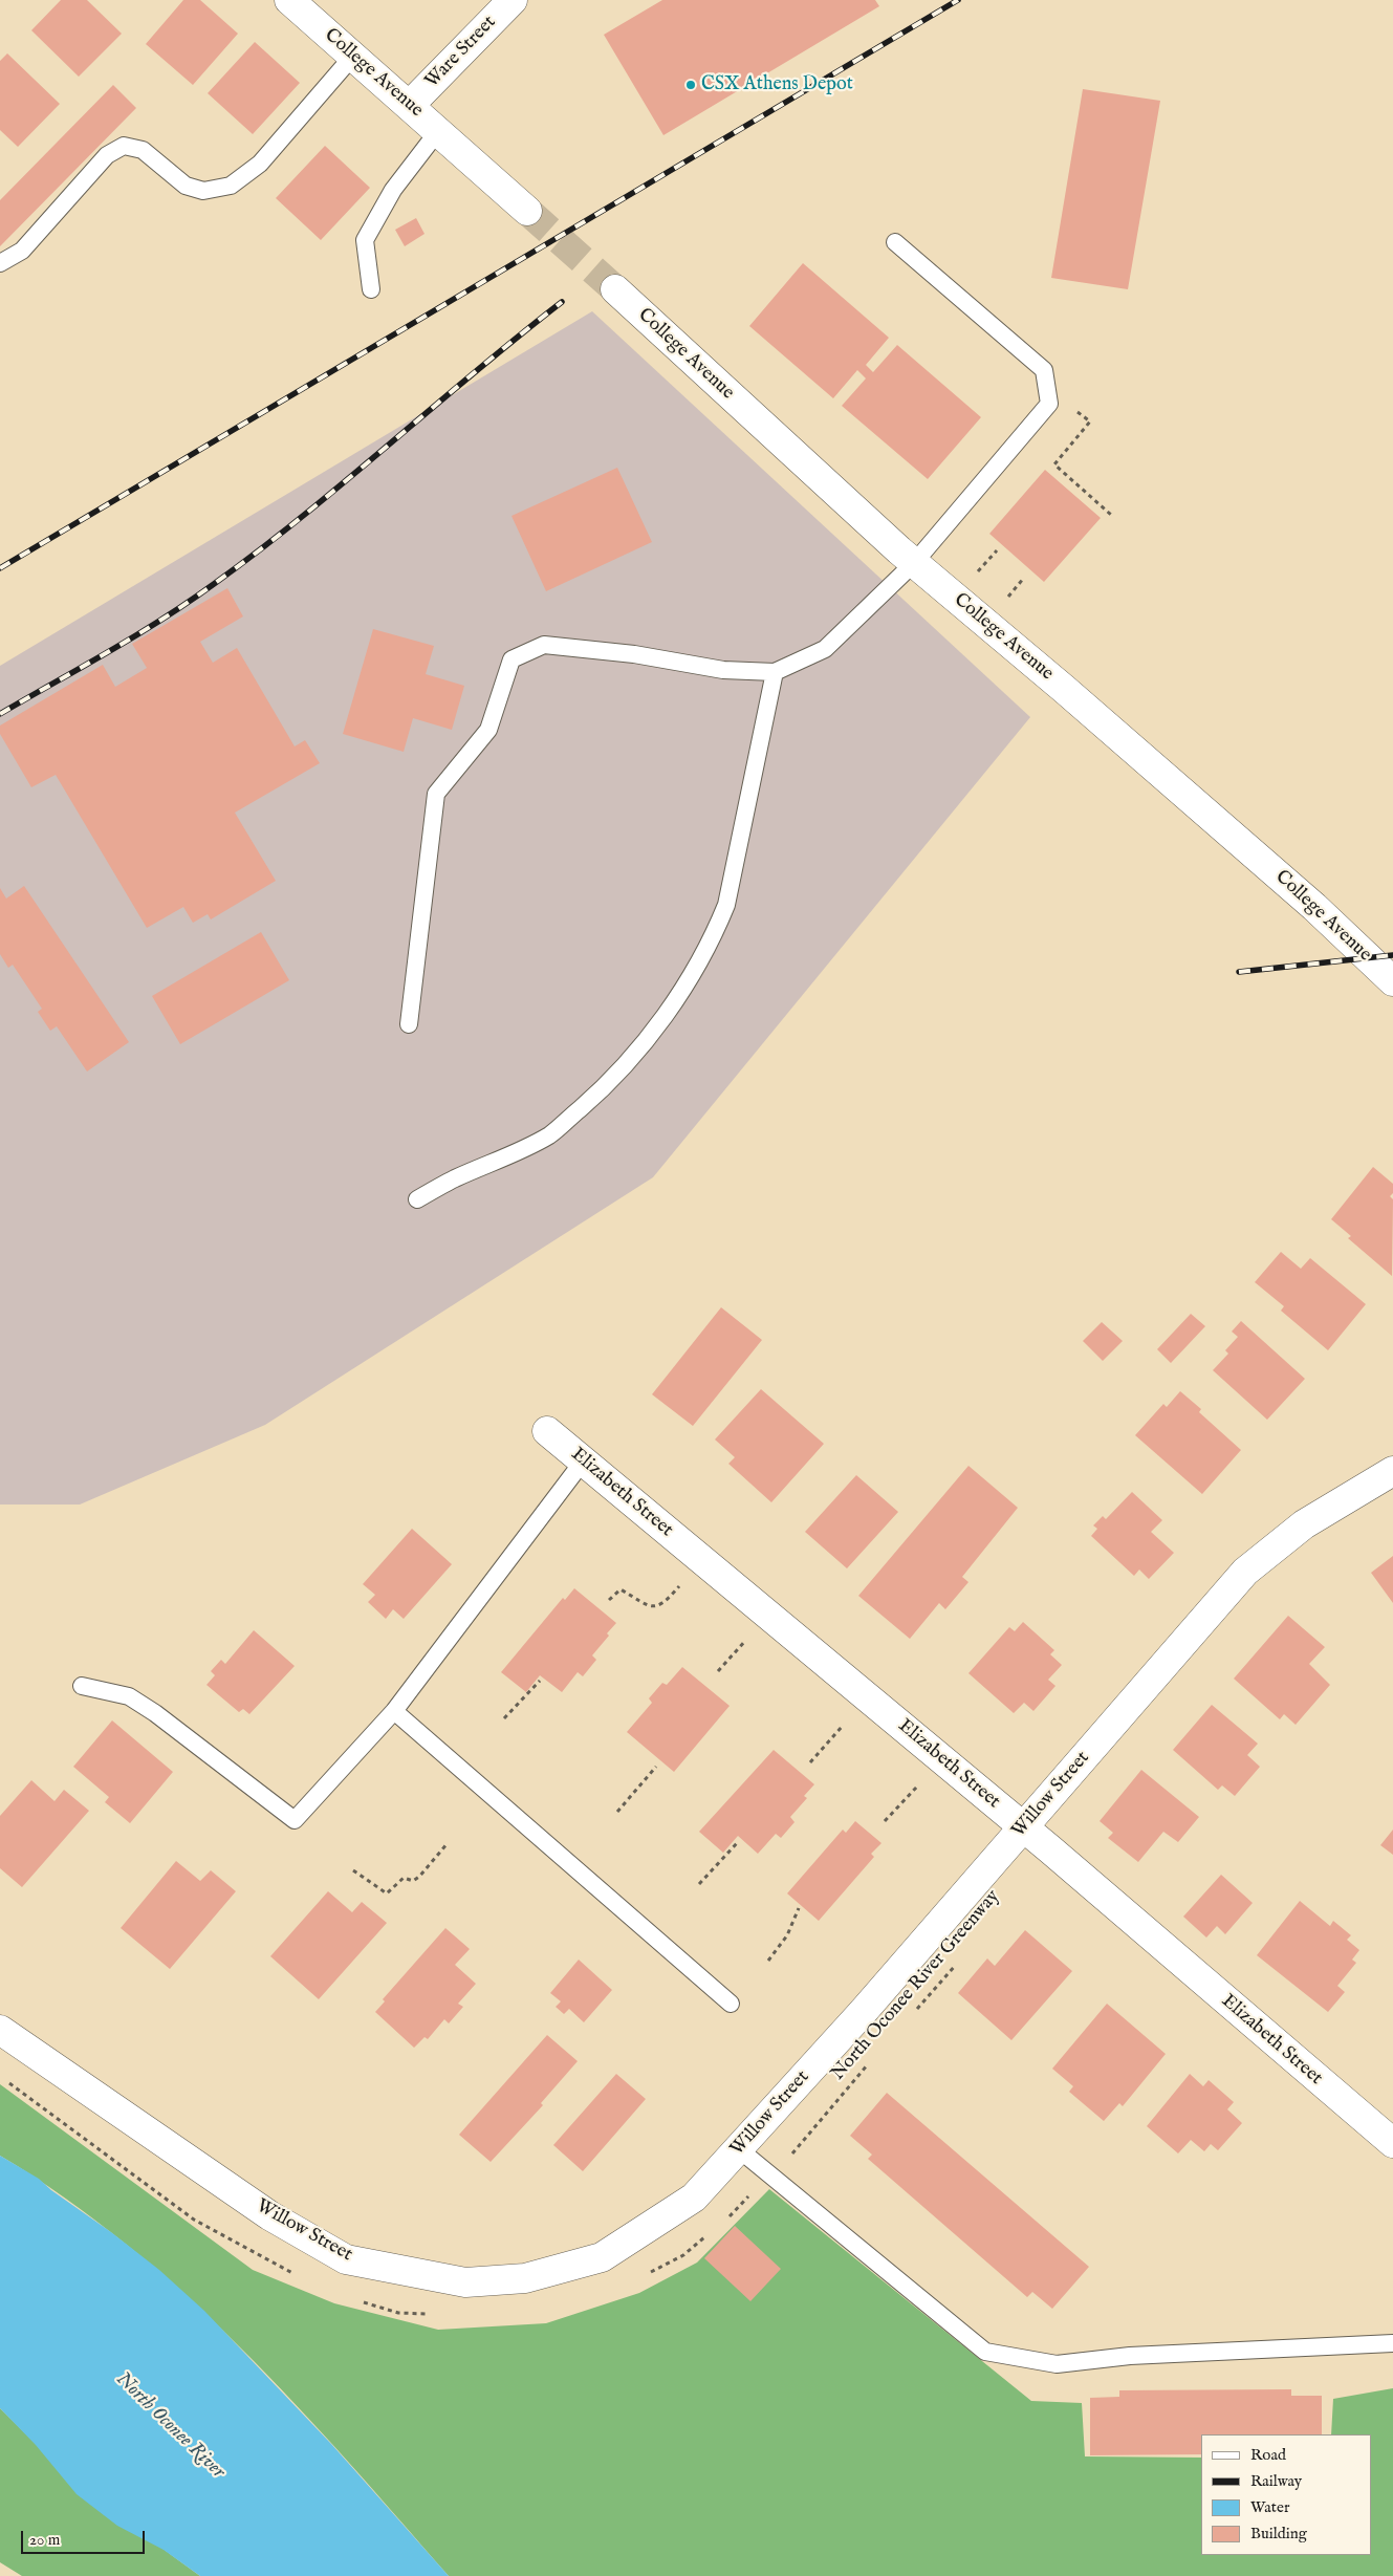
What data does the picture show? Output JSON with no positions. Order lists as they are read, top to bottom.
{
  "streets": {
    "street": [
      "Ware Street",
      "College Avenue",
      "Elizabeth Street",
      "Willow Street"
    ],
    "path": ["North Oconee River Greenway"]
  },
  "crossings": [
    ["Ware Street", "College Avenue"],
    ["Elizabeth Street", "Willow Street"]
  ],
  "water": ["North Oconee River"],
  "places": ["CSX Athens Depot"],
  "legend": [
    "Road",
    "Railway",
    "Water",
    "Building"
  ],
  "scale_bar": "20 m"
}
